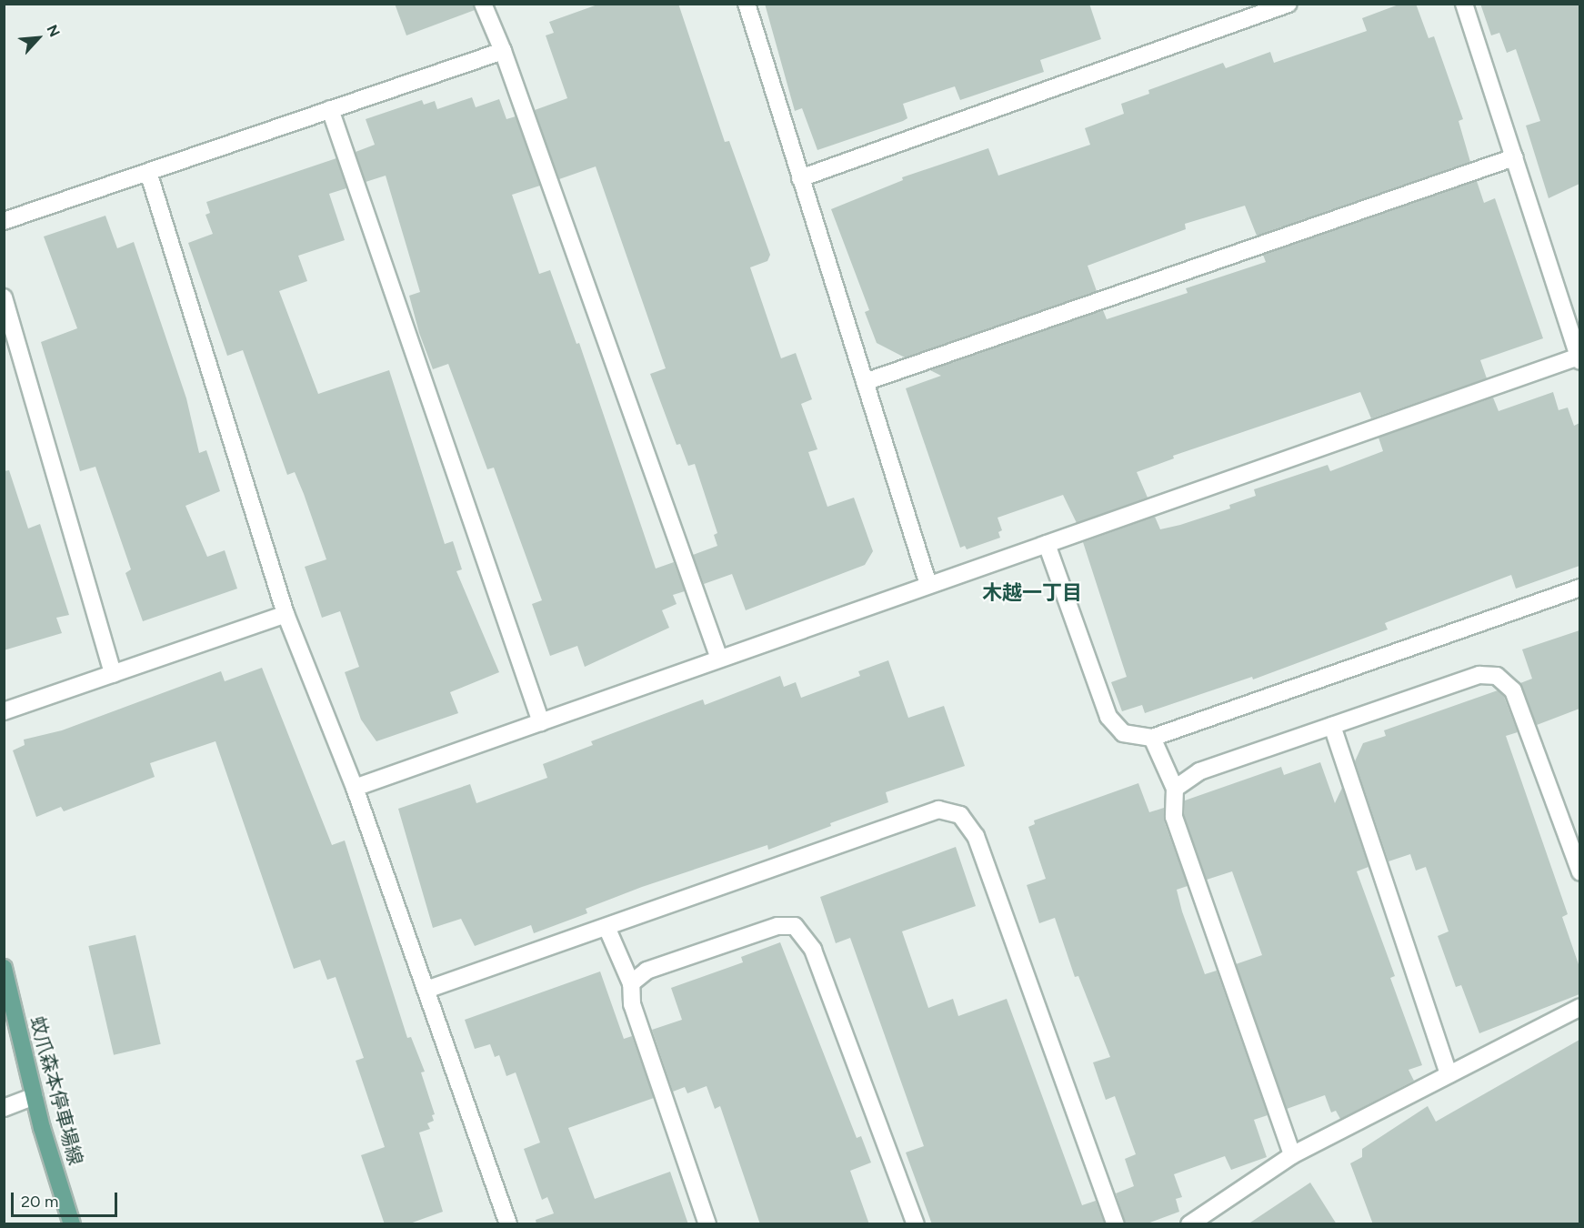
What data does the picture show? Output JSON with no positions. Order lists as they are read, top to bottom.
{
  "streets": {
    "main road": ["蚊爪森本停車場線"]
  },
  "districts": ["木越一丁目"],
  "scale_bar": "20 m",
  "north": "top right"
}
